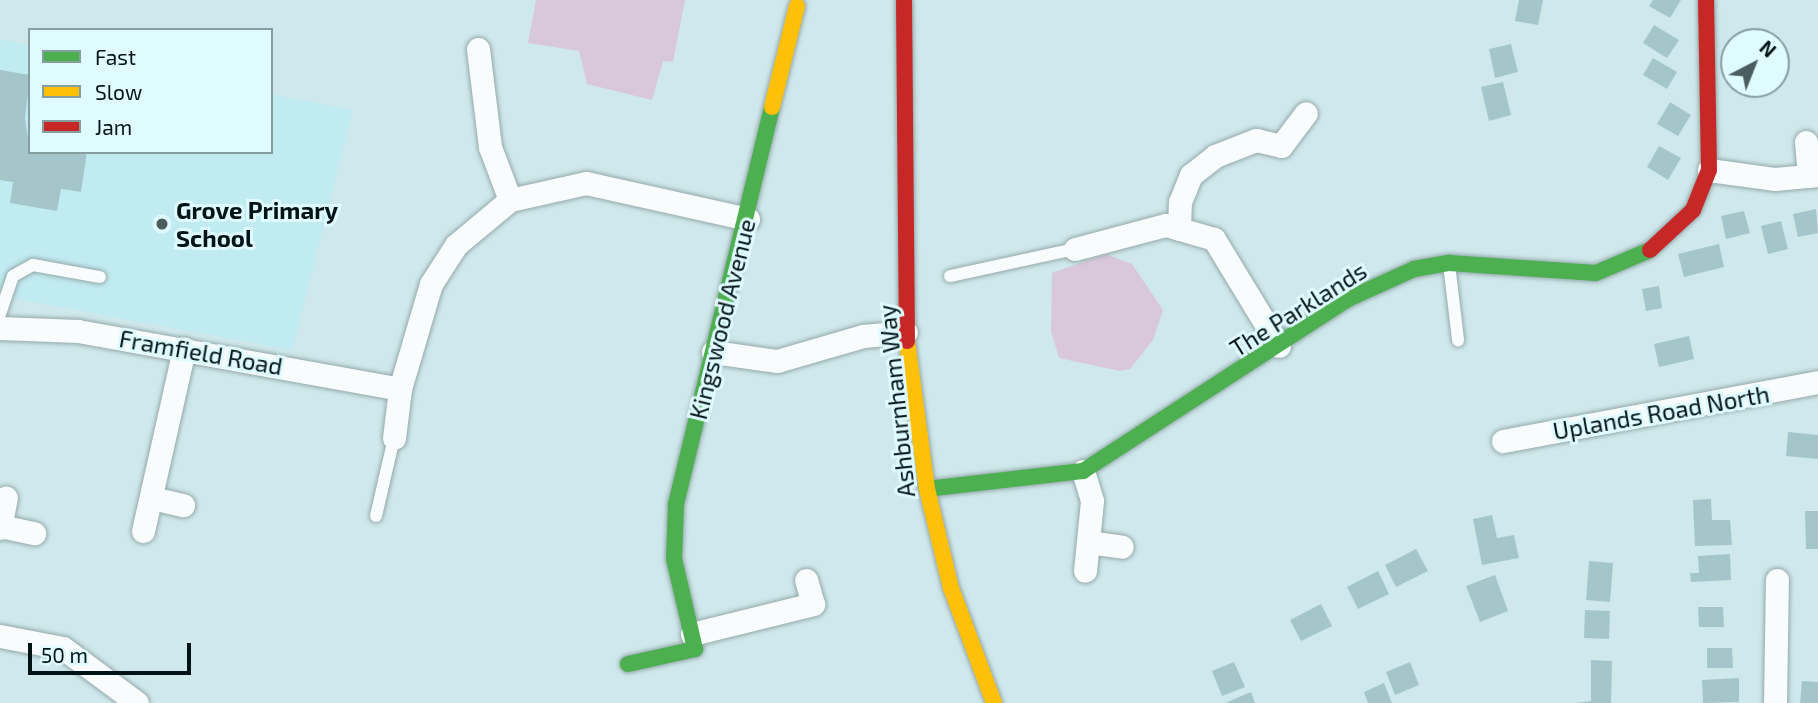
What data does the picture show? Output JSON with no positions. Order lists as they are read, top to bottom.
{
  "streets": {
    "street": [
      "The Parklands",
      "Kingswood Avenue",
      "Framfield Road",
      "Ashburnham Way",
      "Uplands Road North"
    ]
  },
  "crossings": [
    ["The Parklands", "Ashburnham Way"]
  ],
  "places": ["Grove Primary School"],
  "legend": ["Fast", "Slow", "Jam"],
  "scale_bar": "50 m",
  "north": "top right"
}
